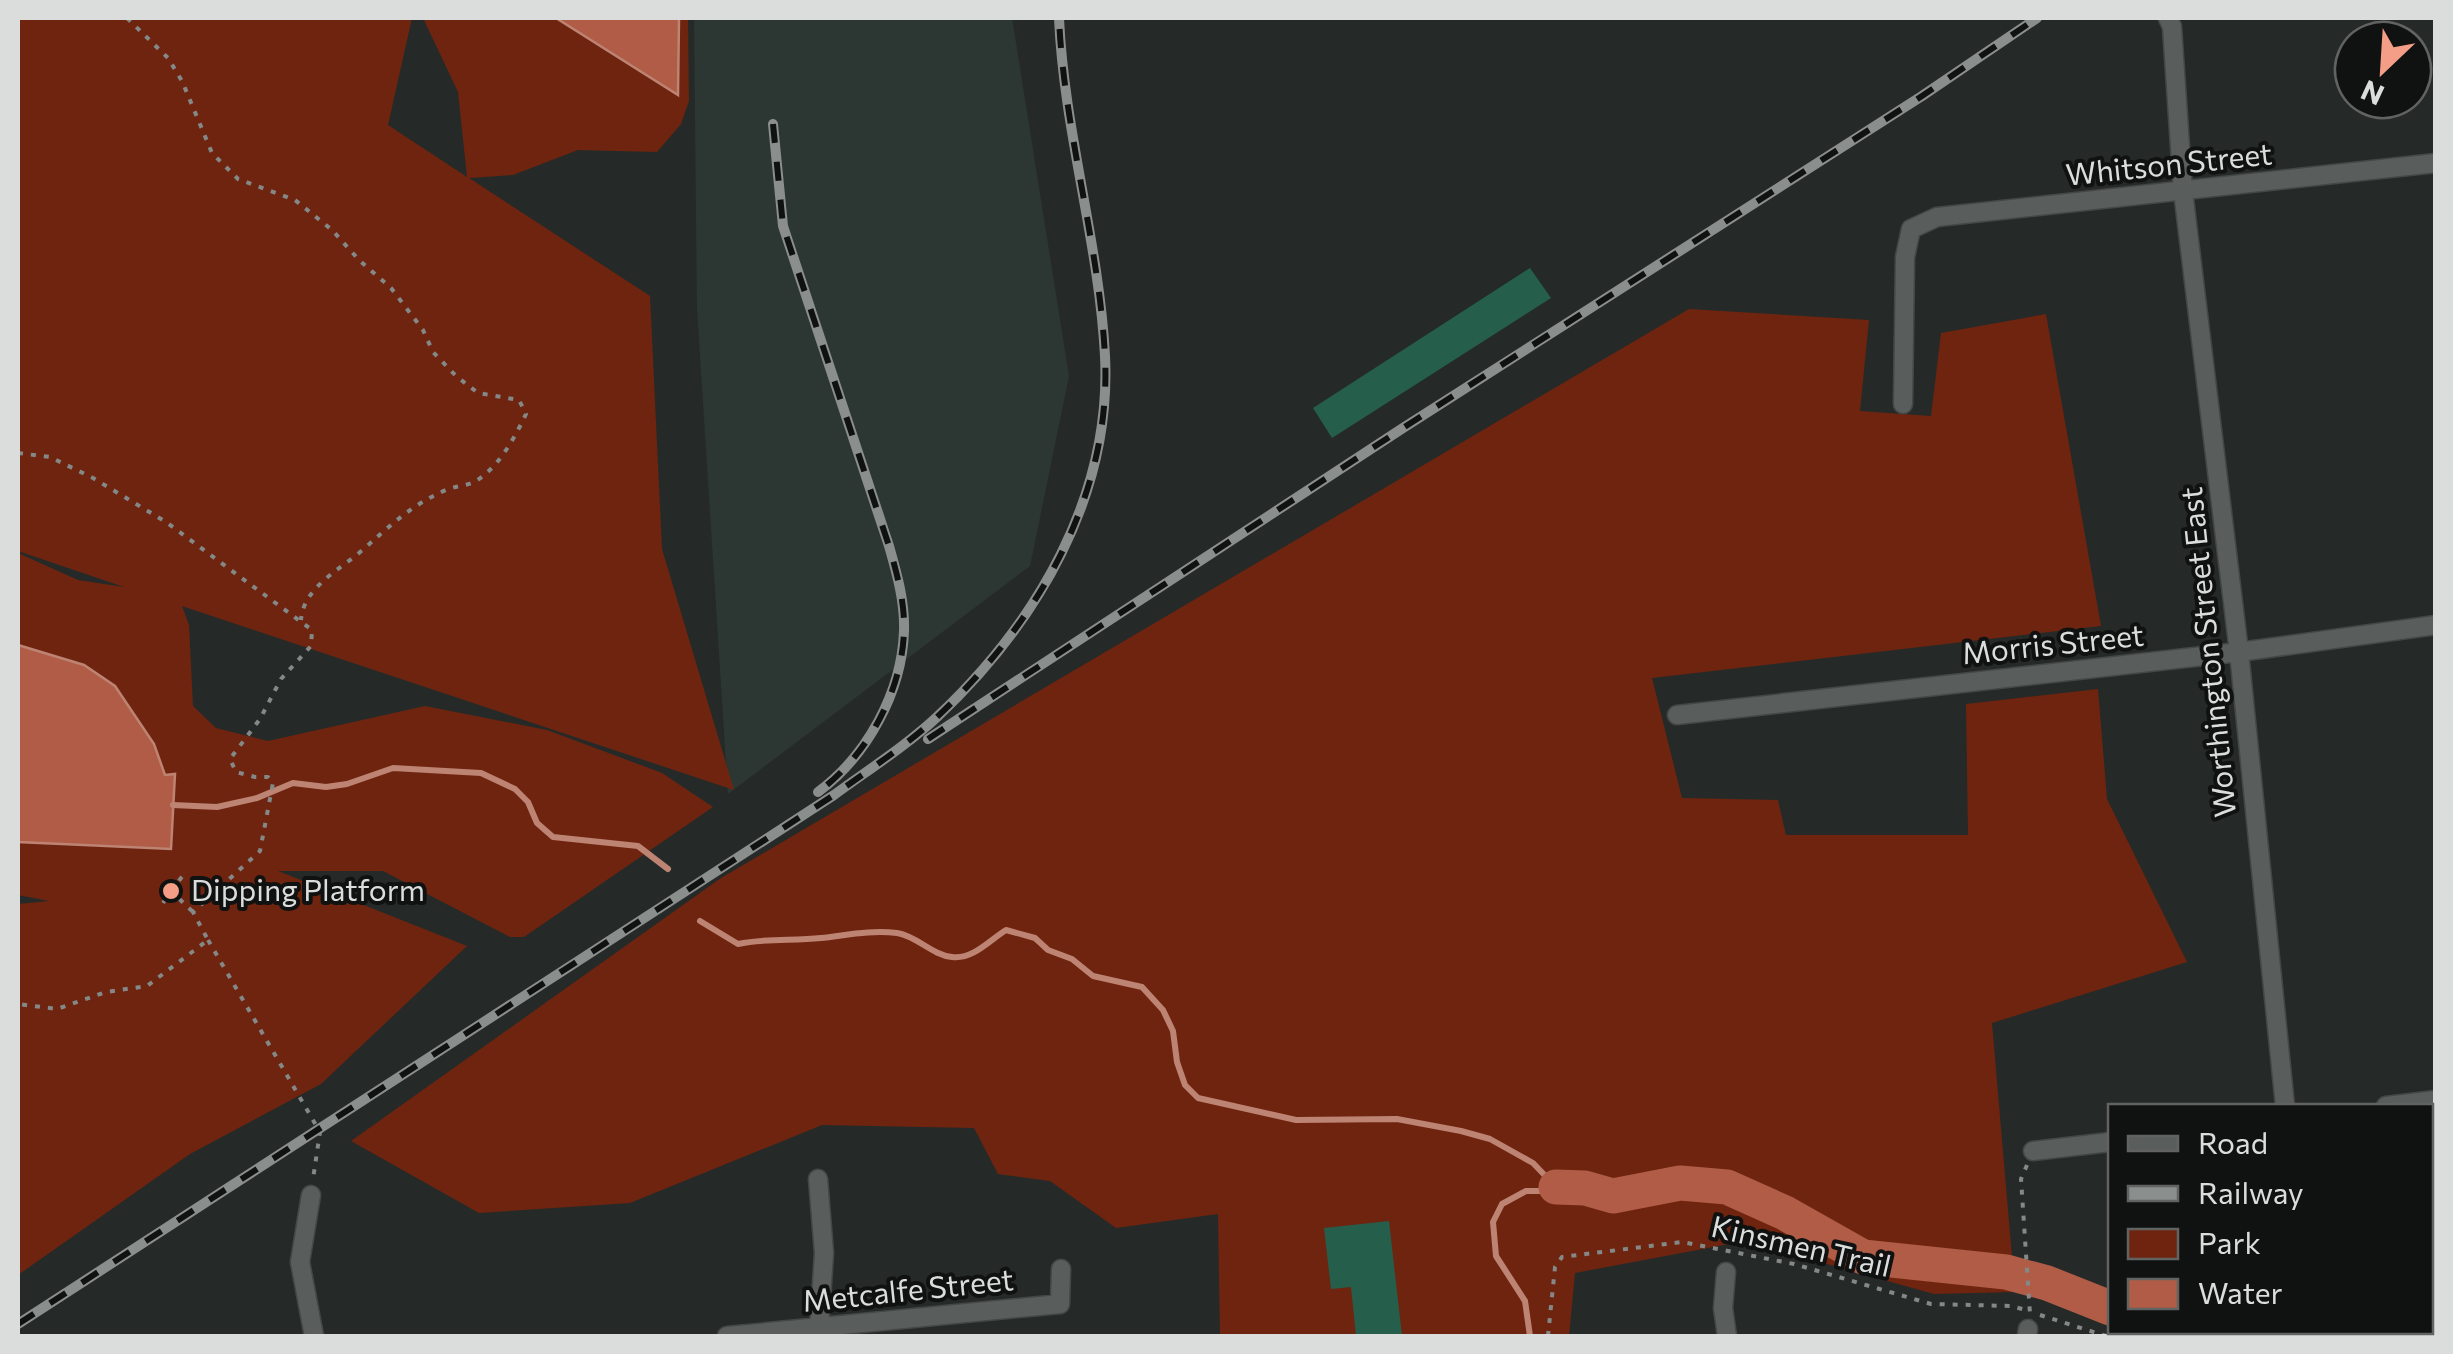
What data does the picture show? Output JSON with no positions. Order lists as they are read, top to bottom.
{
  "streets": {
    "street": [
      "Whitson Street",
      "Morris Street",
      "Worthington Street East",
      "Metcalfe Street"
    ],
    "path": ["Kinsmen Trail"]
  },
  "crossings": [
    ["Whitson Street", "Worthington Street East"],
    ["Morris Street", "Worthington Street East"]
  ],
  "places": ["Dipping Platform"],
  "legend": [
    "Road",
    "Railway",
    "Park",
    "Water"
  ],
  "north": "bottom left"
}
